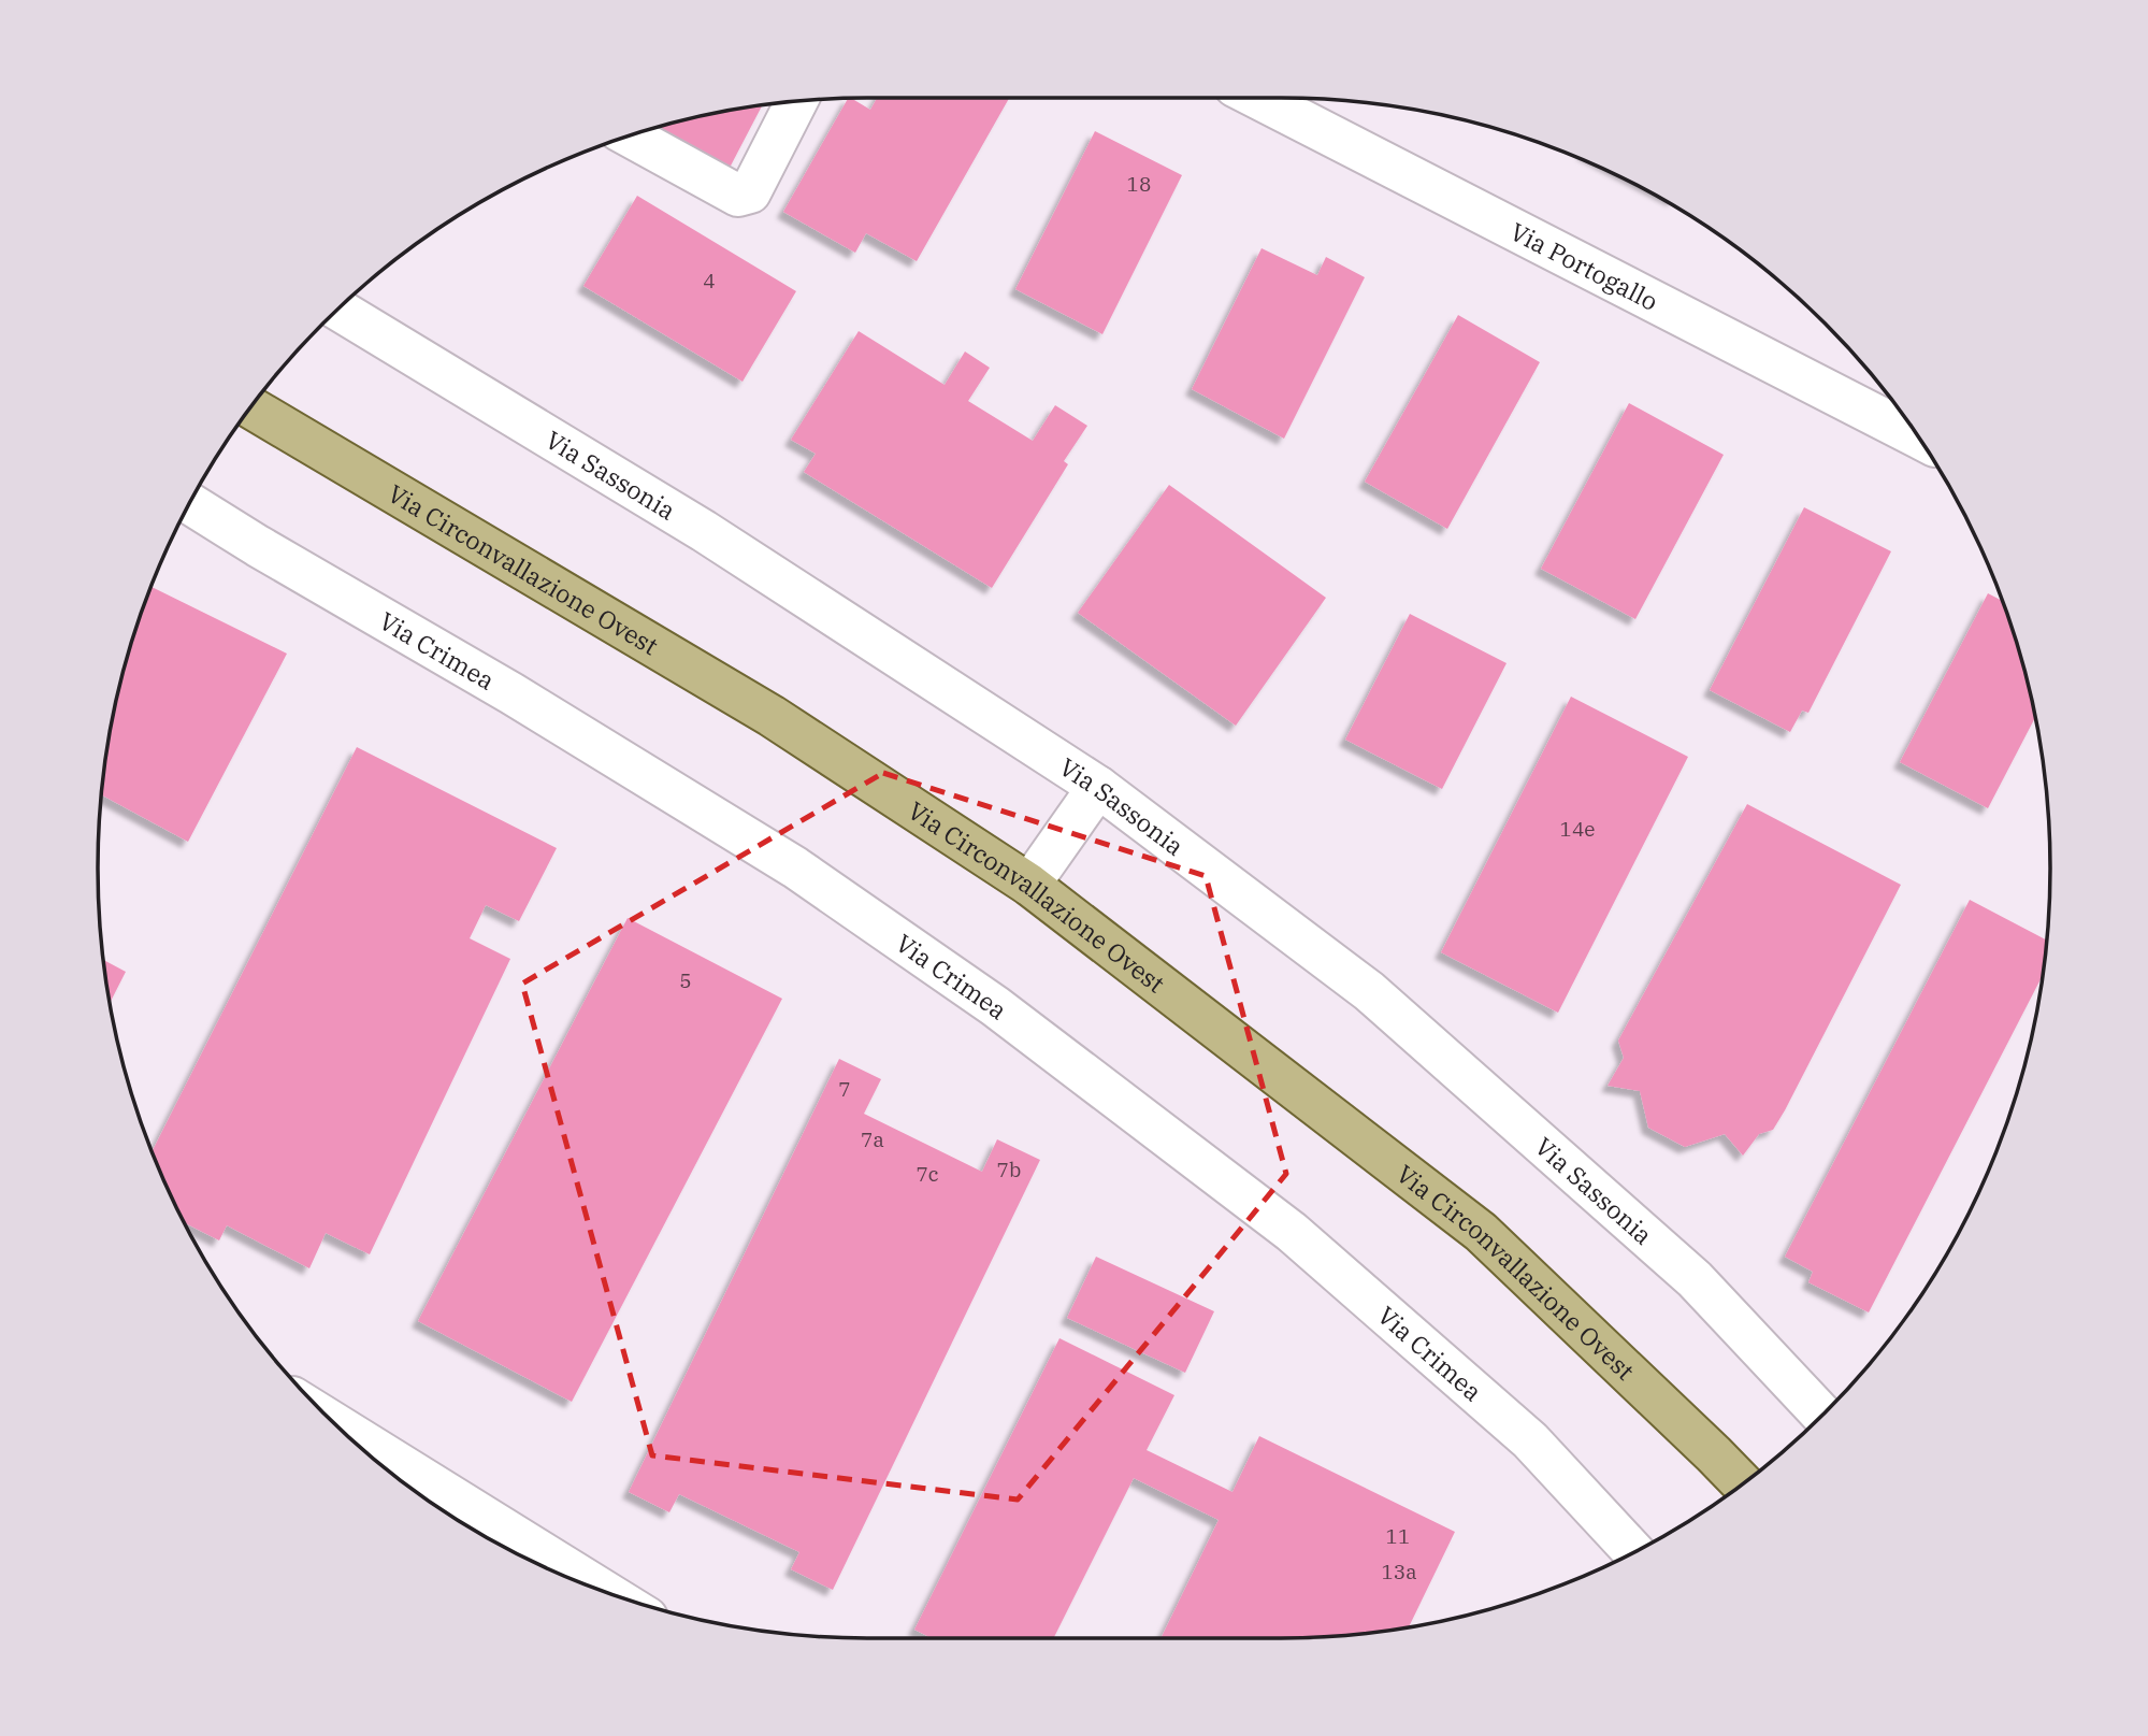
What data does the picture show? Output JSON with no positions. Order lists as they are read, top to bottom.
{
  "streets": {
    "main road": ["Via Circonvallazione Ovest"],
    "street": ["Via Portogallo", "Via Sassonia", "Via Crimea"]
  },
  "house_numbers": [
    "18",
    "4",
    "14e",
    "5",
    "7",
    "7a",
    "7b",
    "7c",
    "11",
    "13a"
  ]
}
